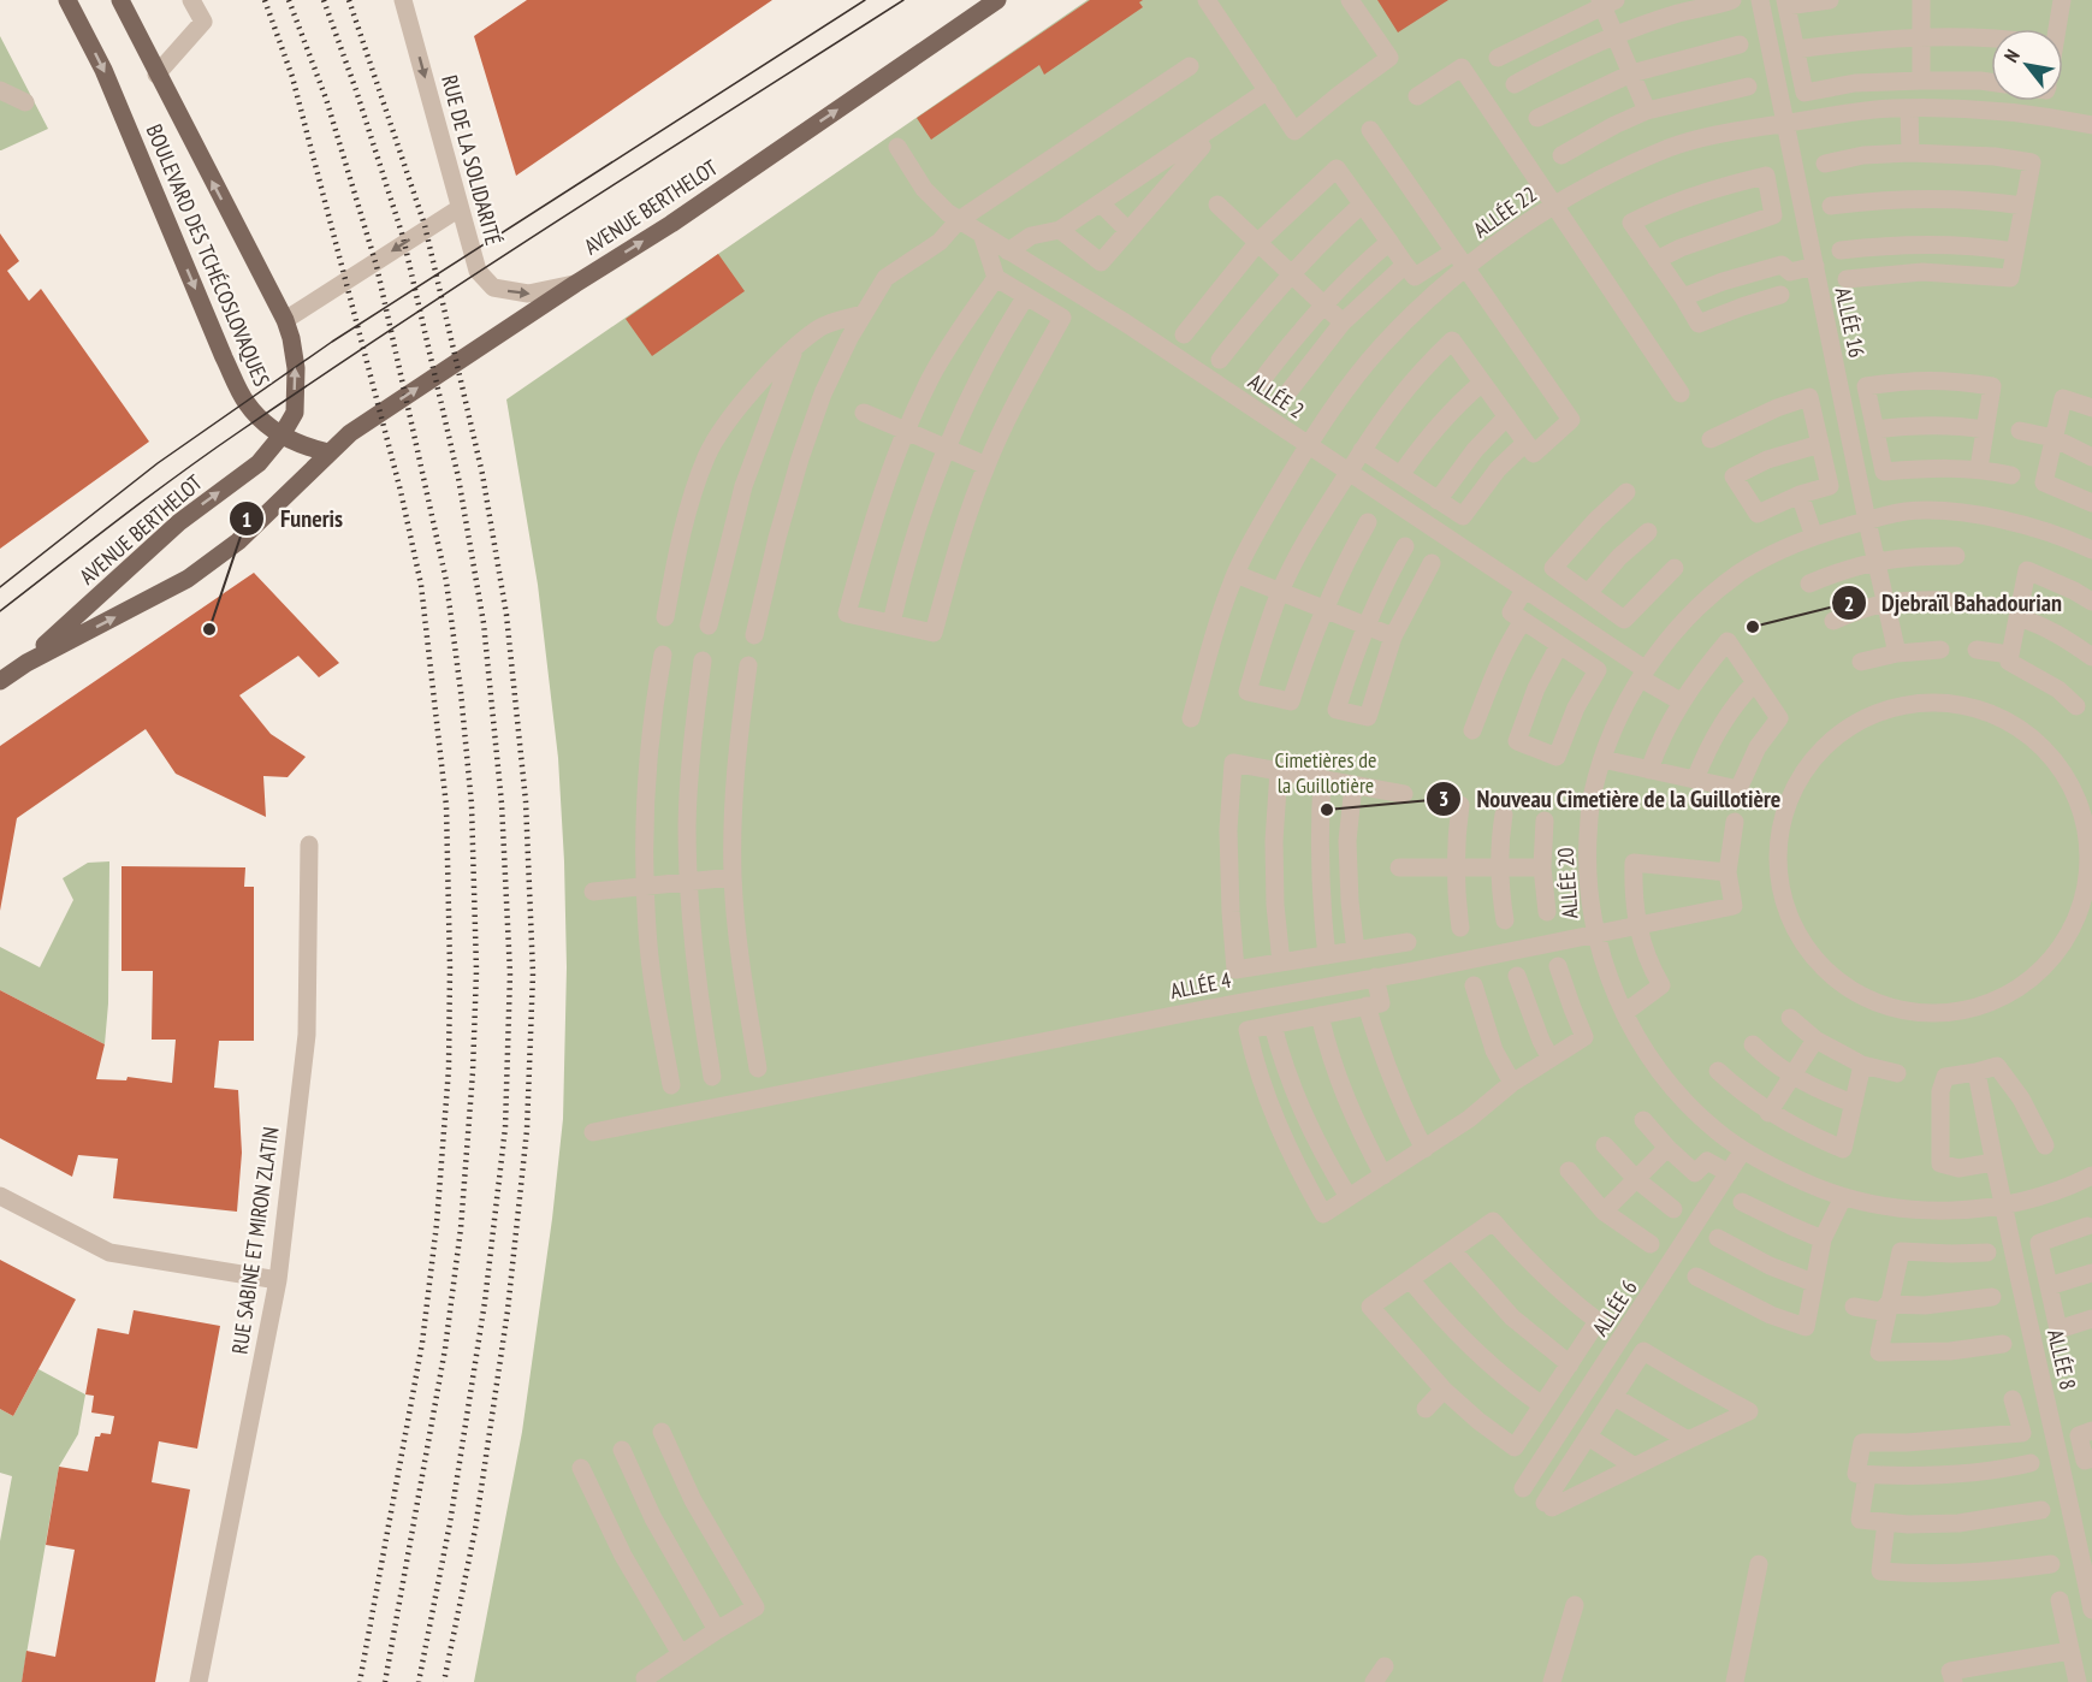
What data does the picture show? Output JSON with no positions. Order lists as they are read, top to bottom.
{
  "streets": {
    "main road": ["AVENUE BERTHELOT", "BOULEVARD DES TCHÉCOSLOVAQUES"],
    "street": [
      "RUE DE LA SOLIDARITÉ",
      "ALLÉE 22",
      "ALLÉE 16",
      "ALLÉE 2",
      "ALLÉE 20",
      "ALLÉE 4",
      "RUE SABINE ET MIRON ZLATIN",
      "ALLÉE 6",
      "ALLÉE 8"
    ]
  },
  "crossings": [
    ["RUE DE LA SOLIDARITÉ", "AVENUE BERTHELOT"],
    ["AVENUE BERTHELOT", "BOULEVARD DES TCHÉCOSLOVAQUES"],
    ["ALLÉE 22", "ALLÉE 16"],
    ["ALLÉE 22", "ALLÉE 2"],
    ["ALLÉE 16", "ALLÉE 20"],
    ["ALLÉE 2", "ALLÉE 20"],
    ["ALLÉE 20", "ALLÉE 4"],
    ["ALLÉE 20", "ALLÉE 6"],
    ["ALLÉE 20", "ALLÉE 8"]
  ],
  "one_way": ["RUE DE LA SOLIDARITÉ", "AVENUE BERTHELOT"],
  "parks": ["Cimetières de la Guillotière"],
  "places": ["Djebraïl Bahadourian", "Funeris", "Nouveau Cimetière de la Guillotière"],
  "north": "top left"
}
